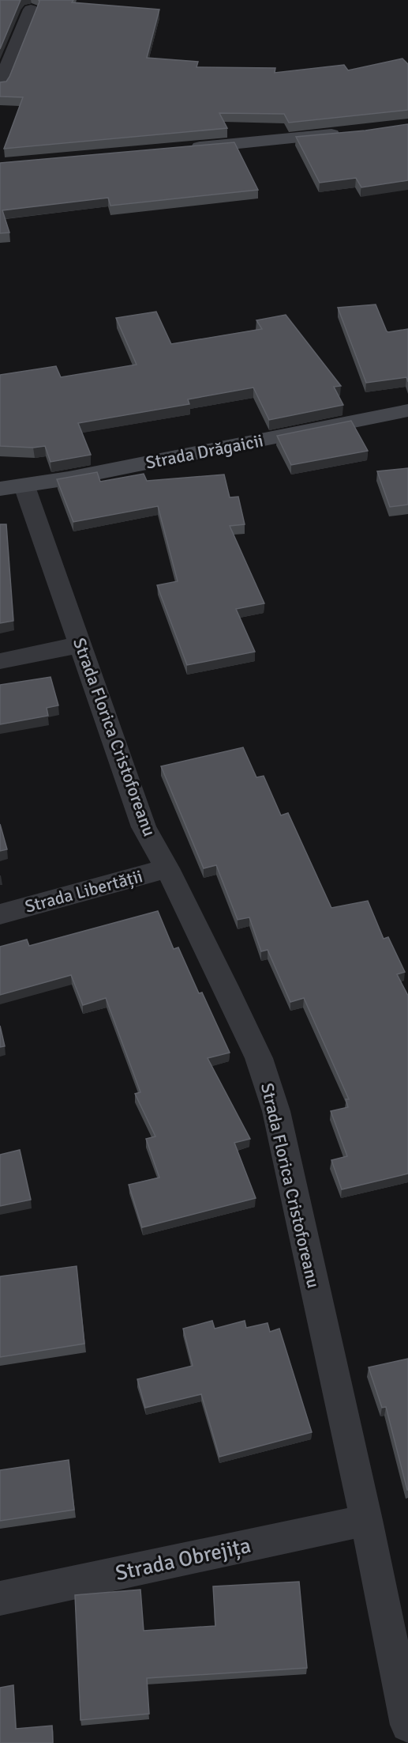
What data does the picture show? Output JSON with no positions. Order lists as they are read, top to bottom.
{
  "streets": {
    "street": [
      "Strada Drăgaicii",
      "Strada Florica Cristoforeanu",
      "Strada Libertății",
      "Strada Obrejița"
    ]
  },
  "crossings": [
    ["Strada Drăgaicii", "Strada Florica Cristoforeanu"],
    ["Strada Florica Cristoforeanu", "Strada Libertății"],
    ["Strada Florica Cristoforeanu", "Strada Obrejița"]
  ]
}
